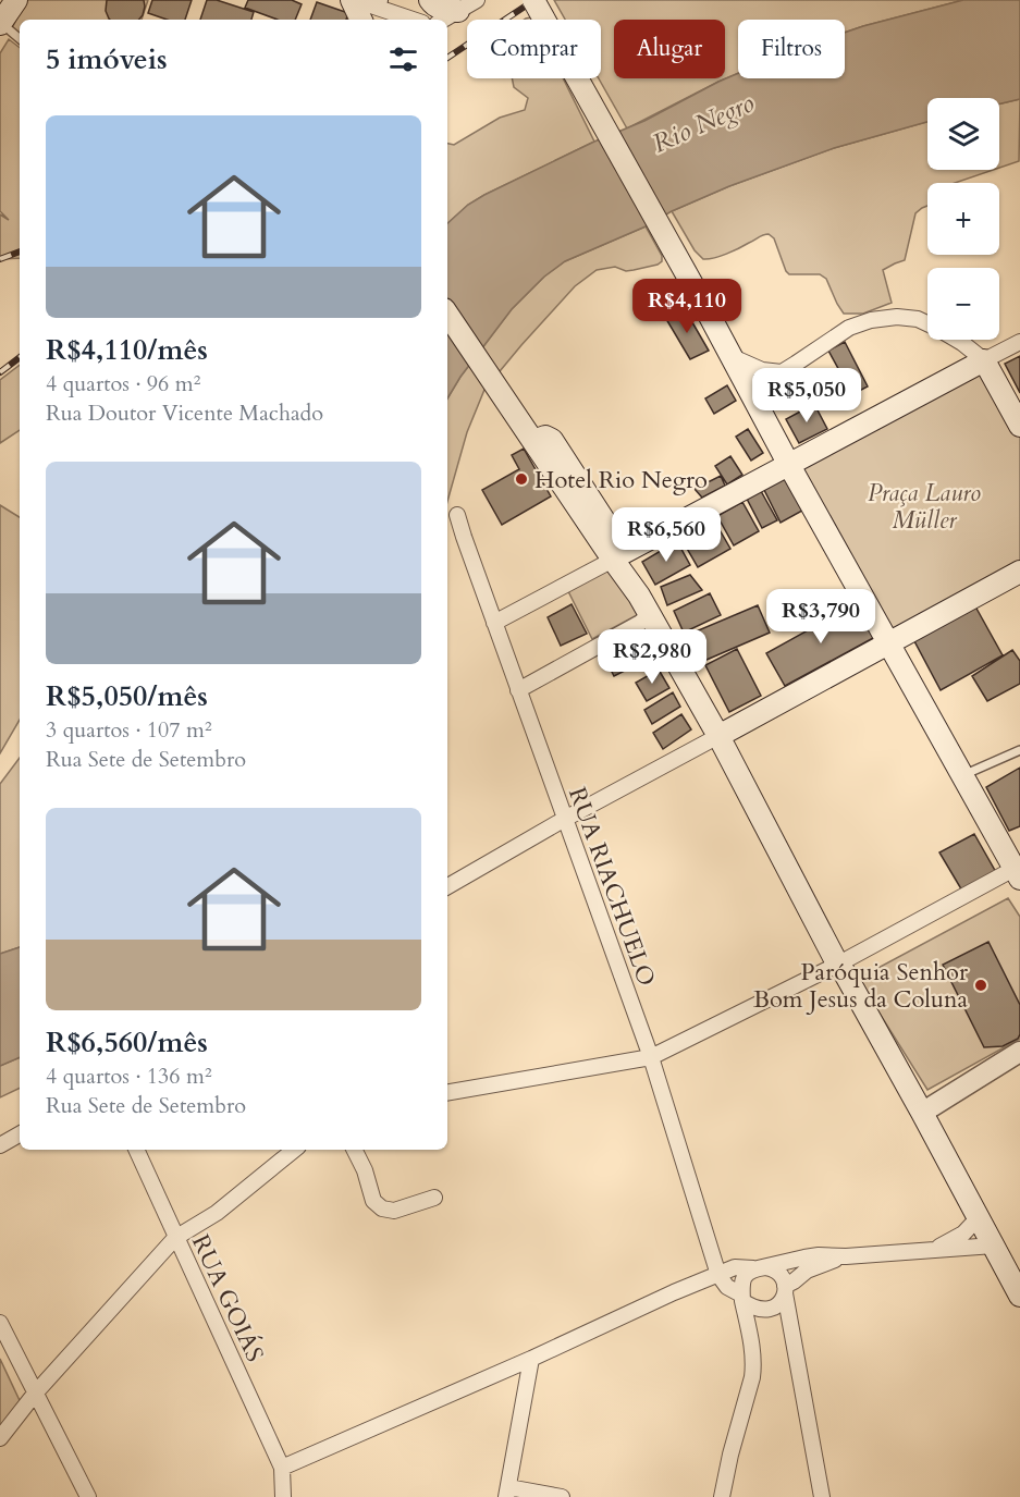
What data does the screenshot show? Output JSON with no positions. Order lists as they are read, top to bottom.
{
  "streets": {
    "street": ["RUA RIACHUELO", "RUA GOIÁS"]
  },
  "water": ["Rio Negro"],
  "parks": ["Praça Lauro Müller"],
  "places": ["Hotel Rio Negro", "Paróquia Senhor Bom Jesus da Coluna"],
  "page": {
    "chip": ["Comprar", "Alugar", "Filtros"],
    "heading": "5 imóveis",
    "map_buttons": ["+", "−"],
    "list": [
      {
        "name": "R$4,110/mês",
        "note": "4 quartos · 96 m² · Rua Doutor Vicente Machado"
      },
      {
        "name": "R$5,050/mês",
        "note": "3 quartos · 107 m² · Rua Sete de Setembro"
      },
      {
        "name": "R$6,560/mês",
        "note": "4 quartos · 136 m² · Rua Sete de Setembro"
      }
    ],
    "price": [
      "R$4,110",
      "R$5,050",
      "R$6,560",
      "R$3,790",
      "R$2,980"
    ]
  }
}
